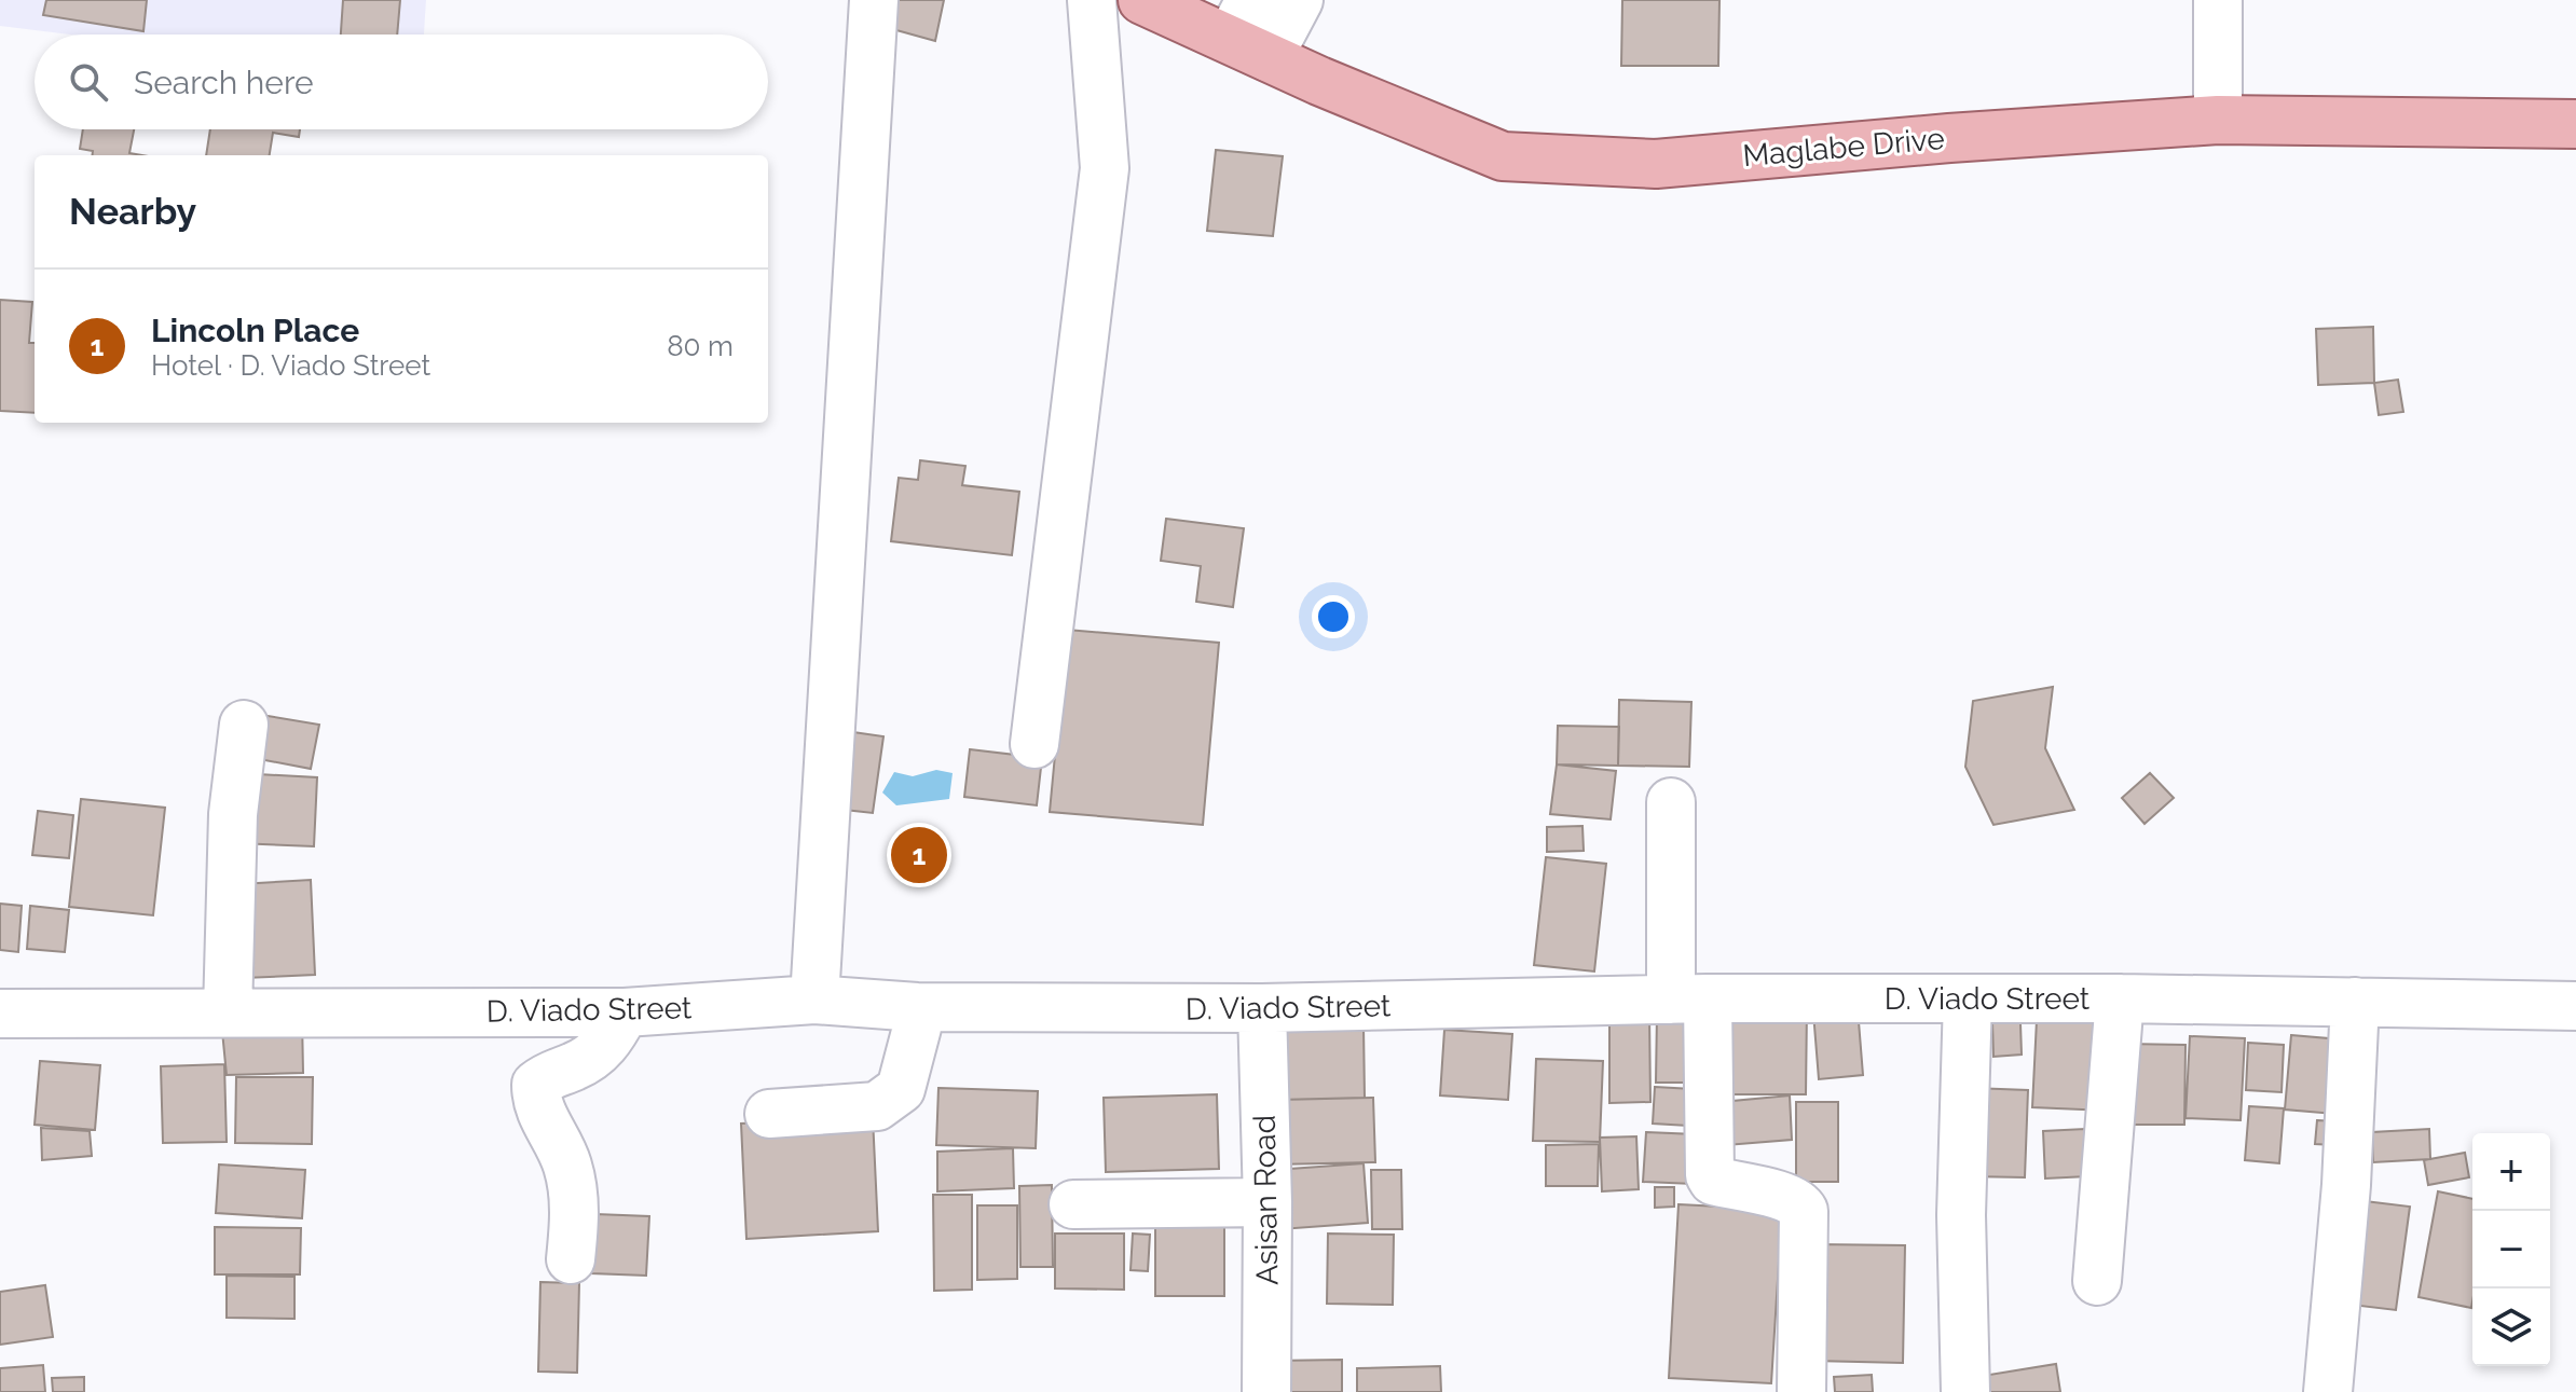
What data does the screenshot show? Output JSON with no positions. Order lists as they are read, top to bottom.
{
  "streets": {
    "main road": ["Maglabe Drive"],
    "street": ["D. Viado Street", "Asisan Road"]
  },
  "crossings": [
    ["D. Viado Street", "Asisan Road"]
  ],
  "page": {
    "search": "Search here",
    "heading": "Nearby",
    "list": [
      {
        "mark": "1",
        "name": "Lincoln Place",
        "note": "Hotel · D. Viado Street",
        "value": "80 m"
      }
    ],
    "pins": "1",
    "map_buttons": ["+", "−"]
  }
}
